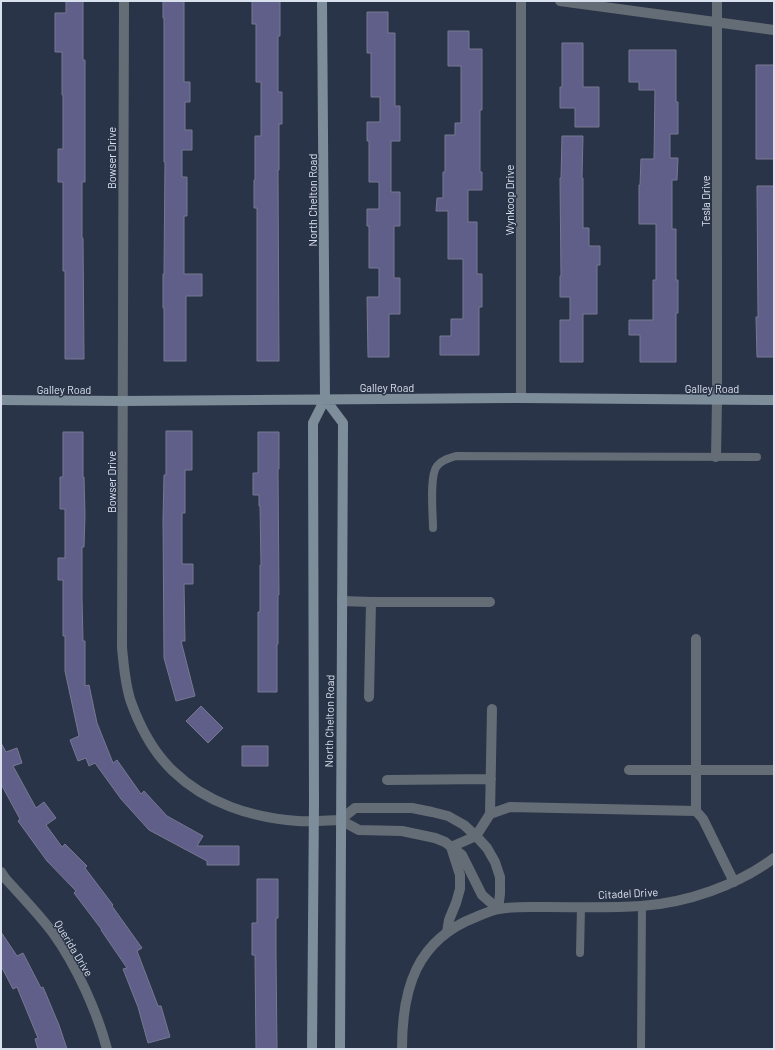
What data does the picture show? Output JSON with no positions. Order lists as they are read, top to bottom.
{
  "streets": {
    "main road": ["North Chelton Road", "Galley Road"],
    "street": [
      "Bowser Drive",
      "Wynkoop Drive",
      "Tesla Drive",
      "Citadel Drive",
      "Querida Drive"
    ]
  },
  "crossings": [
    ["Bowser Drive", "North Chelton Road"],
    ["Bowser Drive", "Galley Road"],
    ["North Chelton Road", "Galley Road"],
    ["Wynkoop Drive", "Galley Road"],
    ["Tesla Drive", "Galley Road"]
  ]
}
